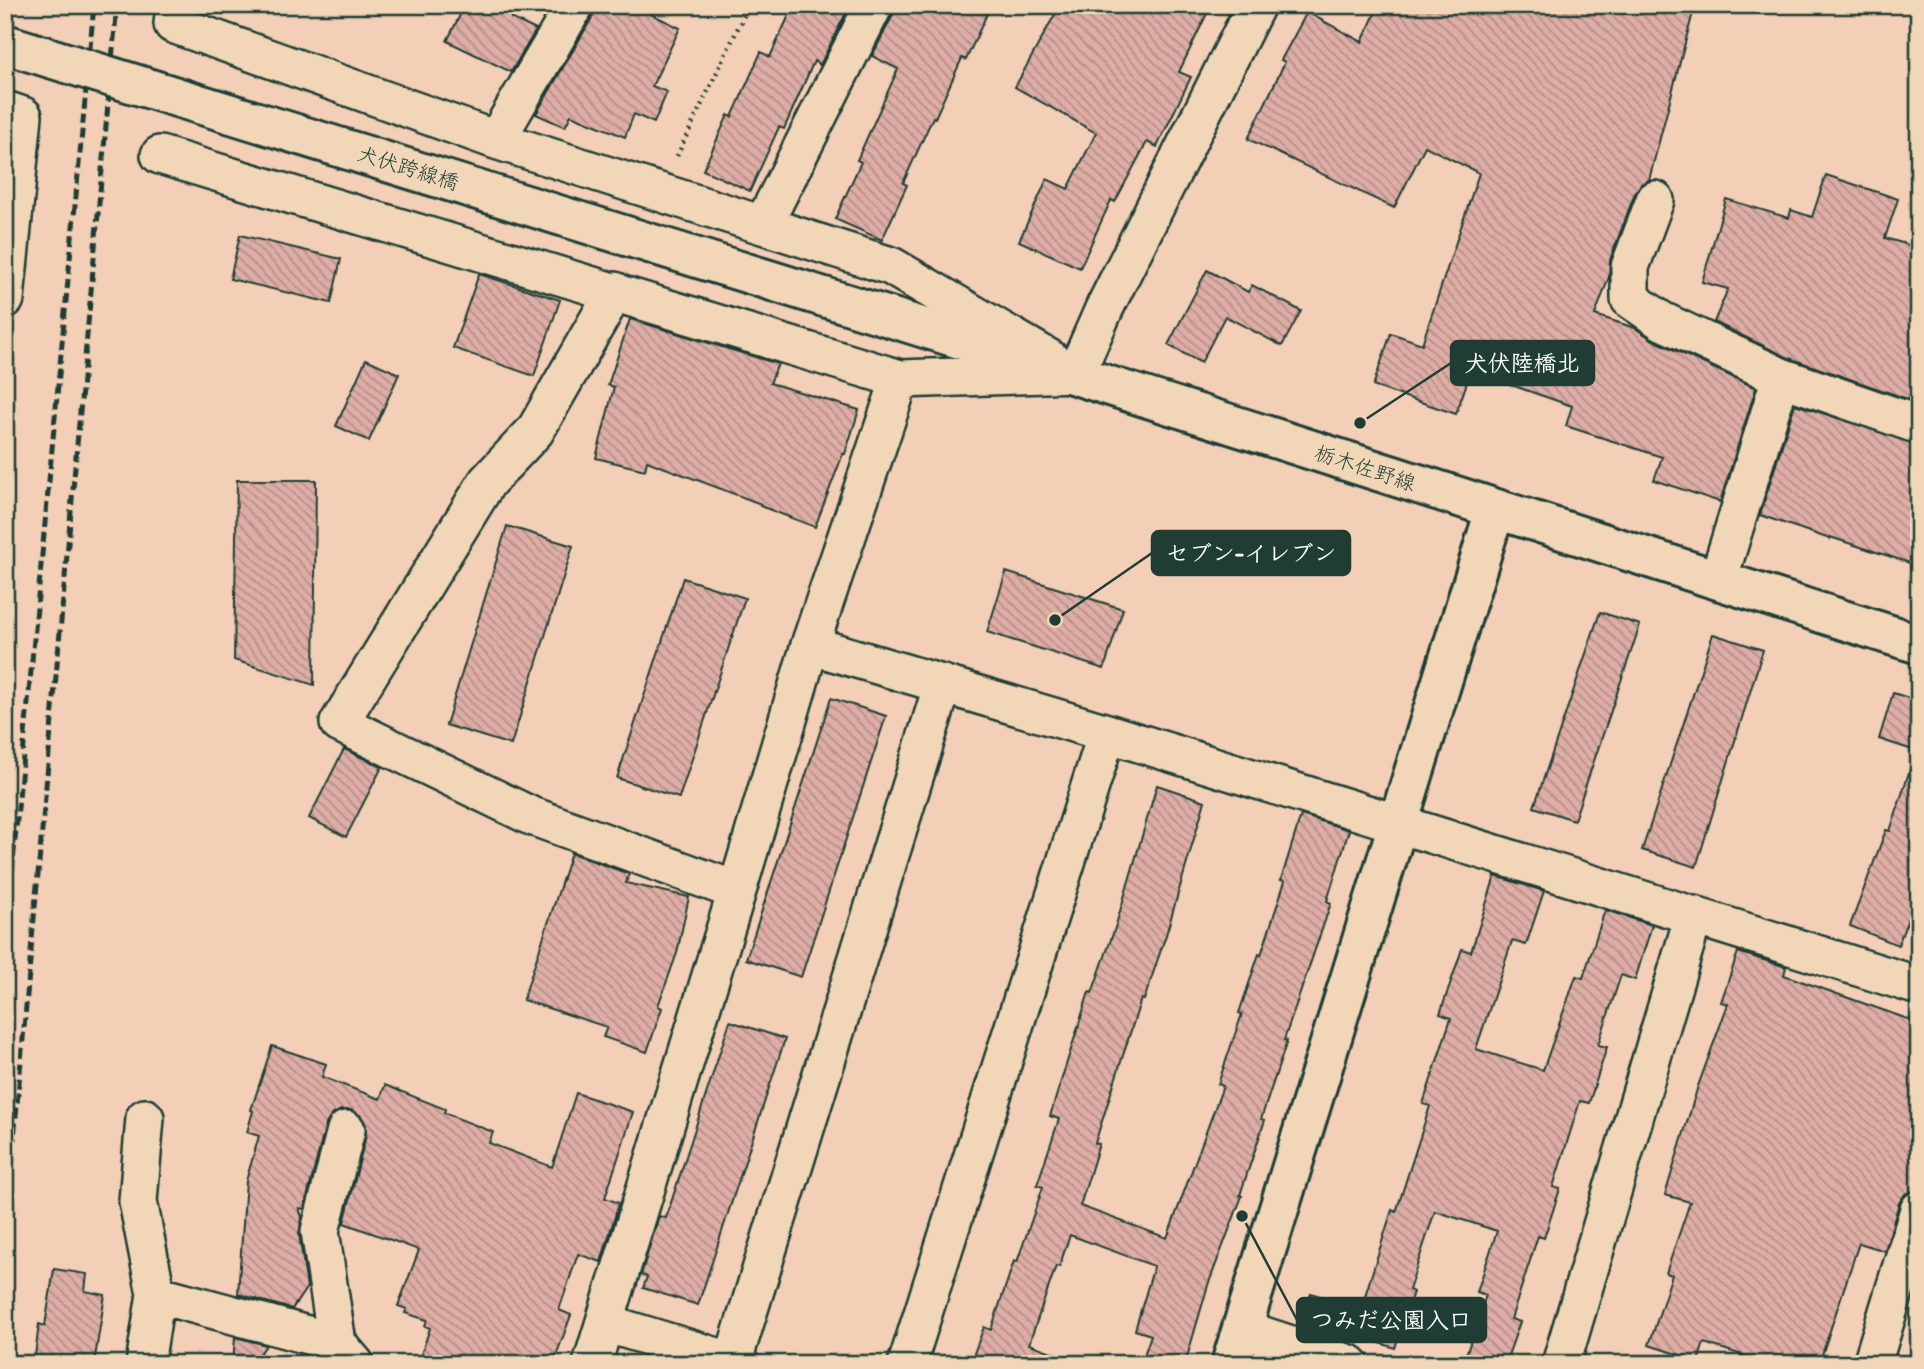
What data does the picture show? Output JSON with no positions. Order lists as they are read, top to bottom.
{
  "streets": {
    "main road": ["犬伏跨線橋", "栃木佐野線"]
  },
  "crossings": [
    ["犬伏跨線橋", "栃木佐野線"]
  ],
  "places": ["犬伏陸橋北", "セブン-イレブン", "つみだ公園入口"]
}
